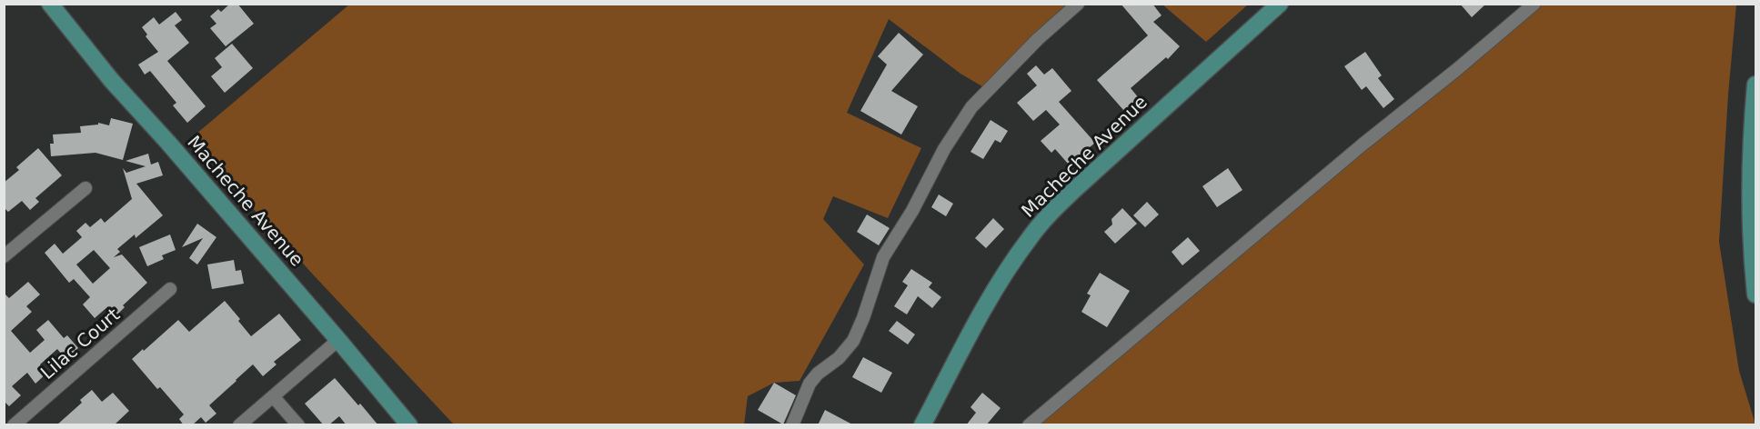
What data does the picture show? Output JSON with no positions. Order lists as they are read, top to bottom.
{
  "streets": {
    "main road": ["Macheche Avenue"],
    "street": ["Lilac Court"]
  }
}
